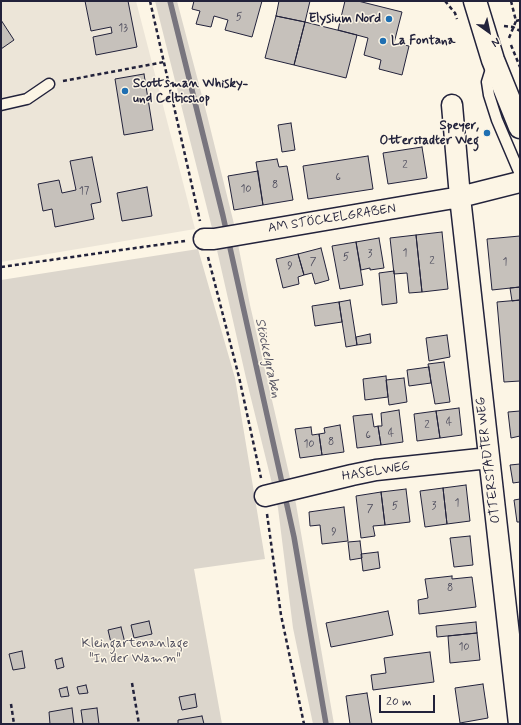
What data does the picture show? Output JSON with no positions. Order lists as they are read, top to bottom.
{
  "streets": {
    "street": ["AM STÖCKELGRABEN", "OTTERSTADTER WEG", "HASELWEG"]
  },
  "crossings": [
    ["AM STÖCKELGRABEN", "OTTERSTADTER WEG"],
    ["OTTERSTADTER WEG", "HASELWEG"]
  ],
  "water": ["Stöckelgraben"],
  "parks": ["Kleingartenanlage \"In der Wamm\""],
  "places": [
    "Elysium Nord",
    "La Fontana",
    "Scottsman Whisky- und Celticshop",
    "Speyer, Otterstadter Weg"
  ],
  "house_numbers": [
    "5",
    "13",
    "2",
    "6",
    "8",
    "10",
    "17",
    "1",
    "3",
    "5",
    "2",
    "7",
    "1",
    "9",
    "4",
    "2",
    "4",
    "6",
    "8",
    "10",
    "1",
    "5",
    "3",
    "7",
    "9",
    "8",
    "10"
  ],
  "scale_bar": "20 m",
  "north": "bottom right"
}
